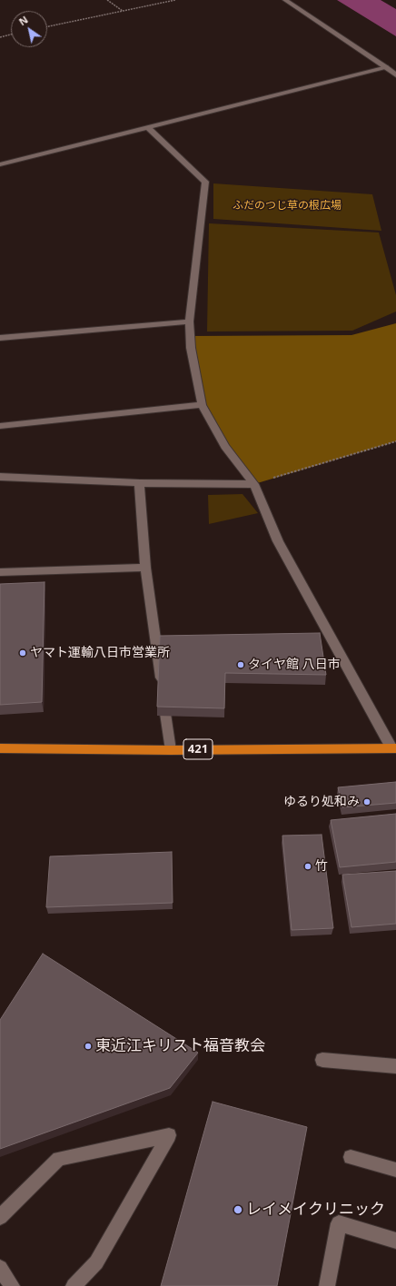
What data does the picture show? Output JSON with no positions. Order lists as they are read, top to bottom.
{
  "streets": {
    "highway": ["421"]
  },
  "parks": ["ふだのつじ草の根広場"],
  "places": [
    "ヤマト運輸八日市営業所",
    "タイヤ館 八日市",
    "ゆるり処和み",
    "竹",
    "東近江キリスト福音教会",
    "レイメイクリニック"
  ],
  "north": "top left"
}
